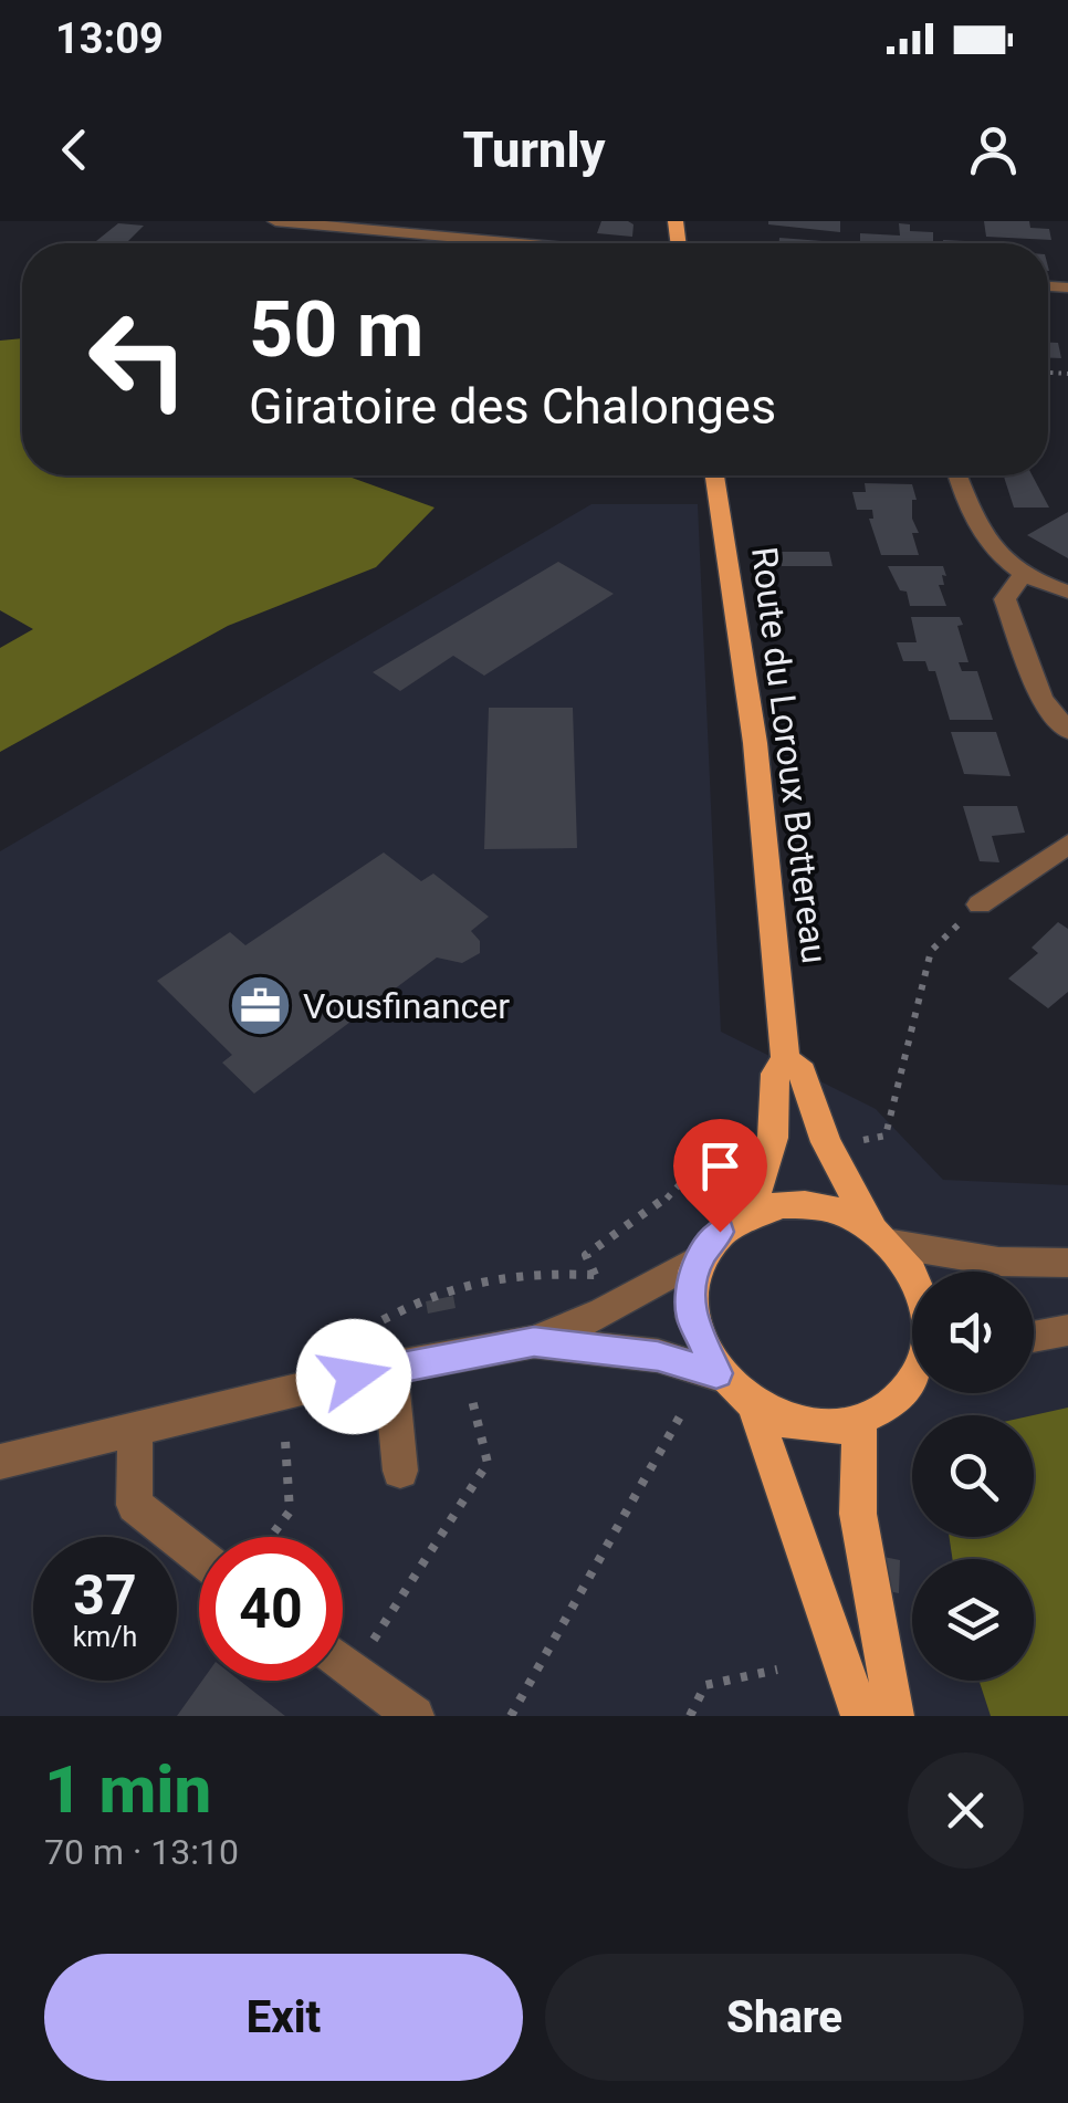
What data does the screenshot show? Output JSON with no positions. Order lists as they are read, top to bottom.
{
  "streets": {
    "main road": ["Route du Loroux Bottereau"]
  },
  "places": {
    "office": ["Vousfinancer"]
  },
  "page": {
    "status": "13:09",
    "header": "Turnly",
    "turn": ["50 m", "Giratoire des Chalonges"],
    "speed": "37 km/h",
    "limit": "40",
    "heading": ["1 min", "70 m · 13:10"],
    "buttons": ["Exit", "Share"]
  }
}
